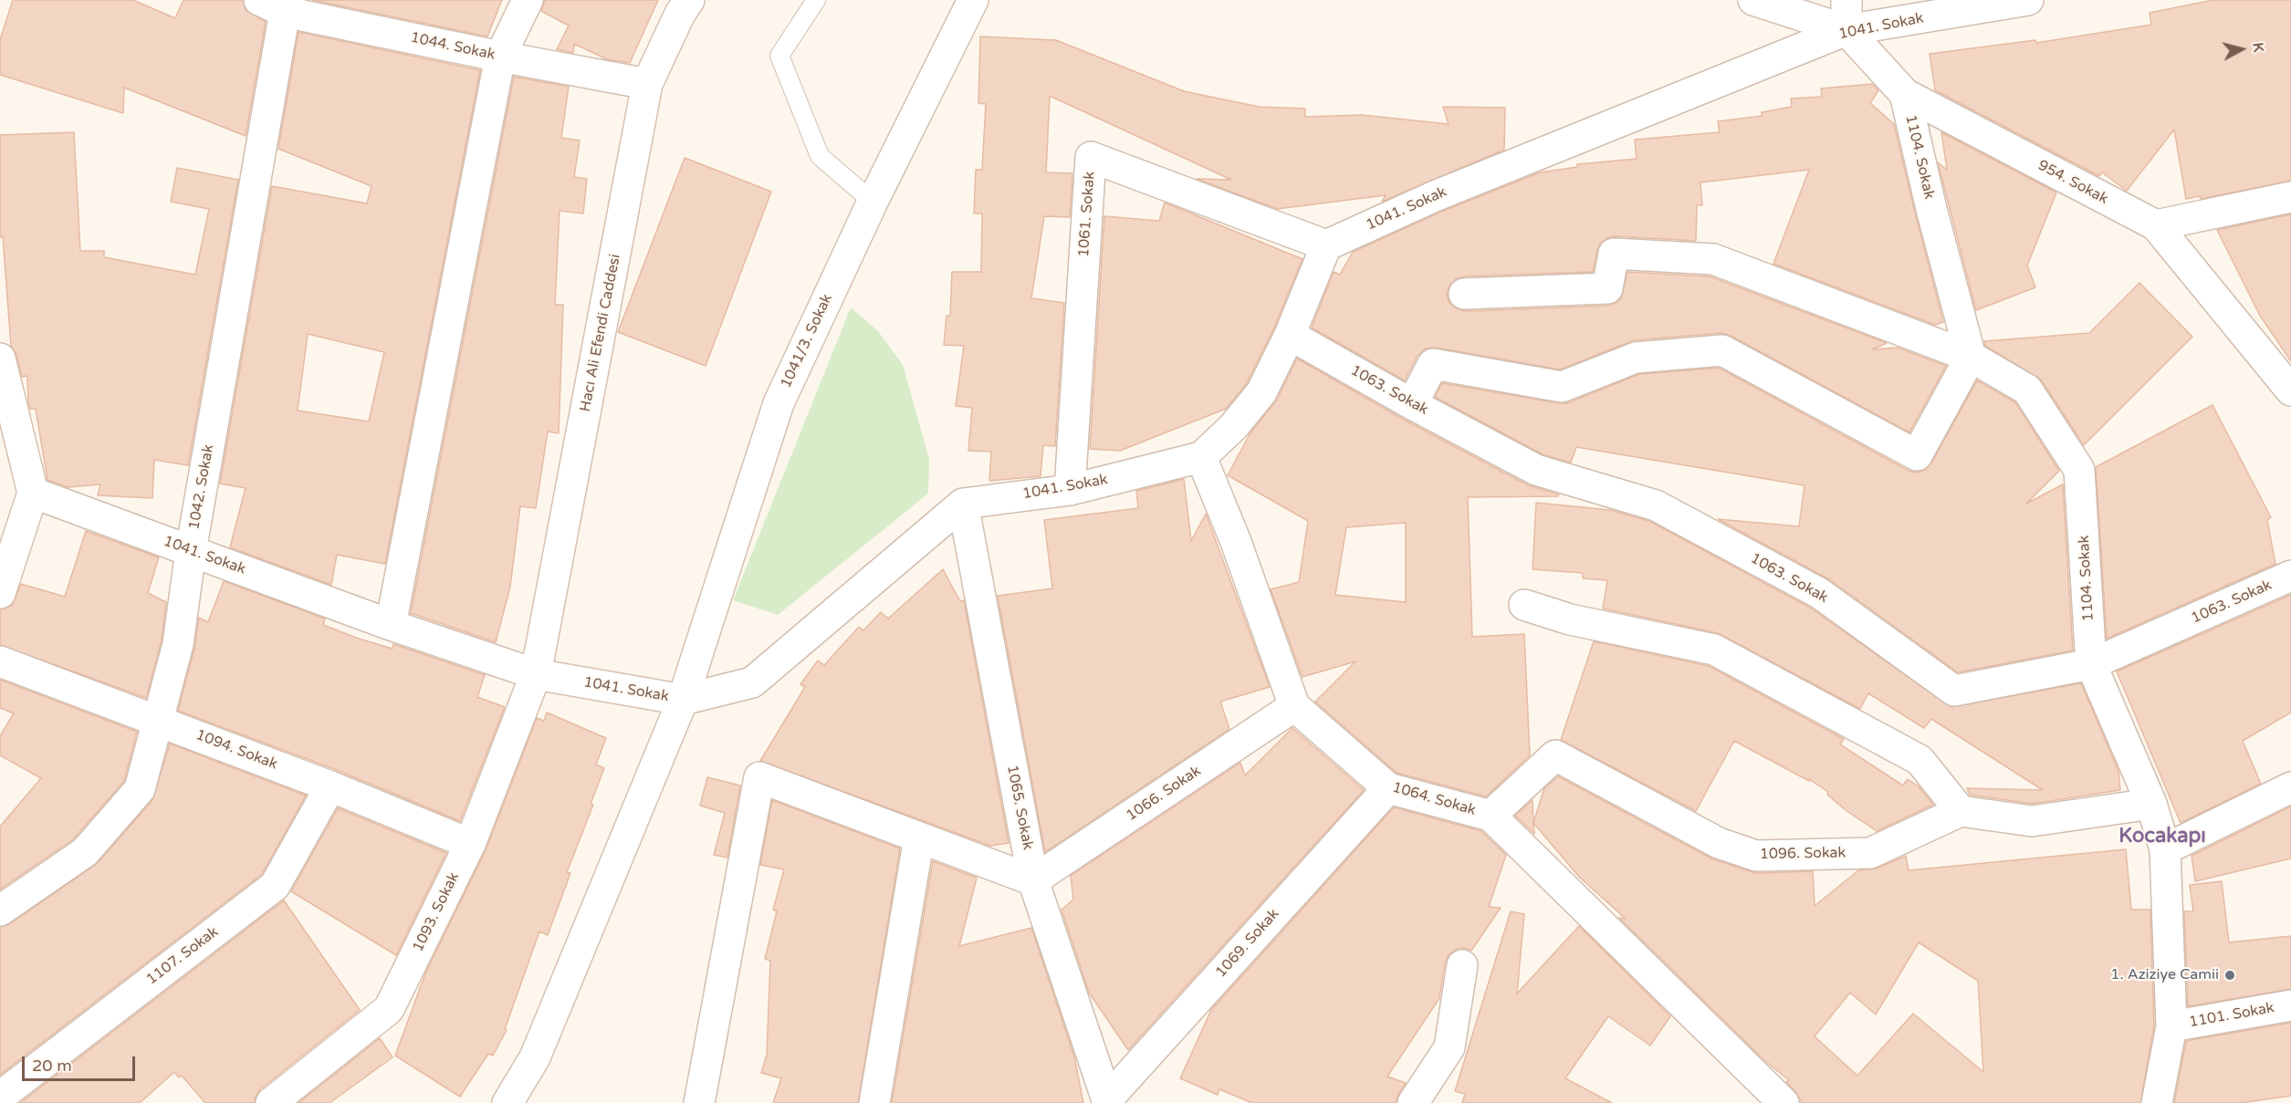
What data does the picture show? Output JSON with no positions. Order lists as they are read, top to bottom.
{
  "streets": {
    "street": [
      "1041. Sokak",
      "1044. Sokak",
      "1104. Sokak",
      "954. Sokak",
      "1061. Sokak",
      "Hacı Ali Efendi Caddesi",
      "1041/3. Sokak",
      "1063. Sokak",
      "1042. Sokak",
      "1094. Sokak",
      "1066. Sokak",
      "1064. Sokak",
      "1065. Sokak",
      "1096. Sokak",
      "1093. Sokak",
      "1069. Sokak",
      "1107. Sokak",
      "1101. Sokak"
    ]
  },
  "crossings": [
    ["1041. Sokak", "954. Sokak"],
    ["1041. Sokak", "1061. Sokak"],
    ["1041. Sokak", "Hacı Ali Efendi Caddesi"],
    ["1041. Sokak", "1041/3. Sokak"],
    ["1041. Sokak", "1063. Sokak"],
    ["1041. Sokak", "1042. Sokak"],
    ["1041. Sokak", "1064. Sokak"],
    ["1041. Sokak", "1065. Sokak"],
    ["1041. Sokak", "1093. Sokak"],
    ["1044. Sokak", "Hacı Ali Efendi Caddesi"],
    ["1044. Sokak", "1042. Sokak"],
    ["1104. Sokak", "954. Sokak"],
    ["1104. Sokak", "1063. Sokak"],
    ["1104. Sokak", "1101. Sokak"],
    ["Hacı Ali Efendi Caddesi", "1093. Sokak"],
    ["1042. Sokak", "1094. Sokak"],
    ["1094. Sokak", "1093. Sokak"],
    ["1094. Sokak", "1107. Sokak"],
    ["1066. Sokak", "1064. Sokak"],
    ["1066. Sokak", "1065. Sokak"],
    ["1064. Sokak", "1096. Sokak"],
    ["1064. Sokak", "1069. Sokak"],
    ["1065. Sokak", "1069. Sokak"]
  ],
  "districts": ["Kocakapı"],
  "places": ["1. Aziziye Camii"],
  "scale_bar": "20 m",
  "north": "right"
}
